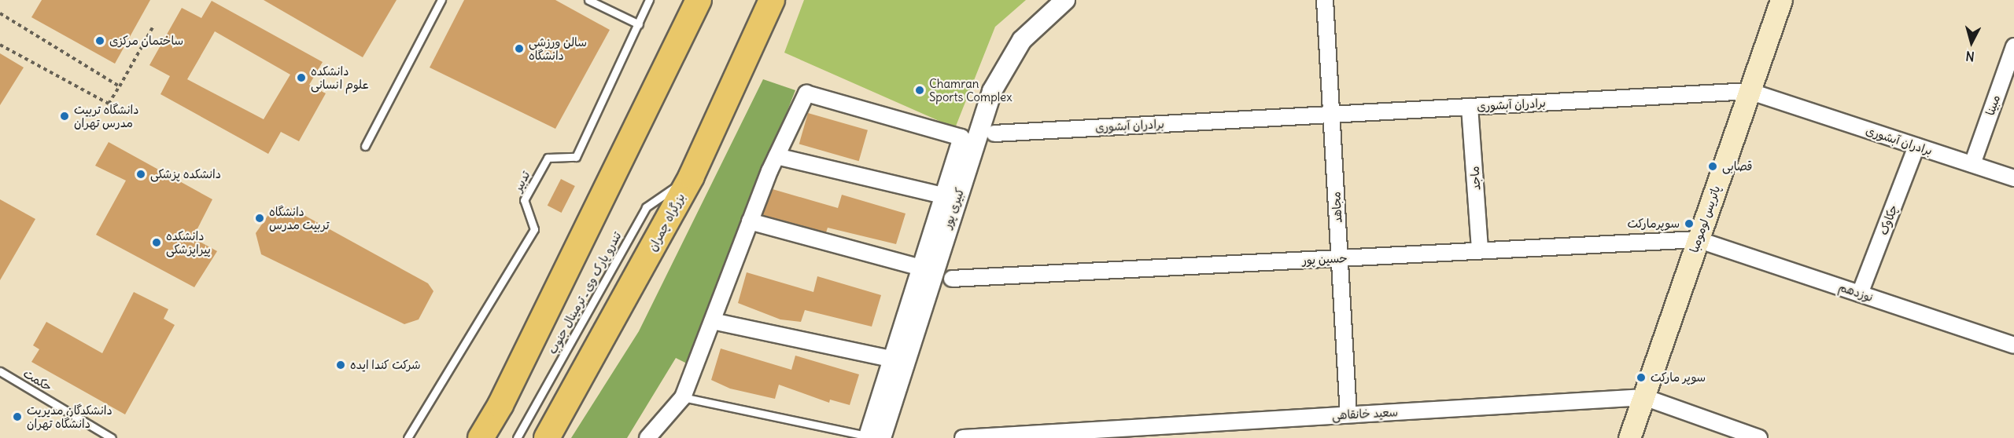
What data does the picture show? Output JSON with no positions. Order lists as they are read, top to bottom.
{
  "streets": {
    "highway": ["بزرگراه چمران"],
    "main road": ["پاتریس لومومبا"],
    "street": [
      "برادران آبشوری",
      "مبینا",
      "ماجد",
      "مجاهد",
      "کبیری پور",
      "چکاوک",
      "حسین پور",
      "نوزدهم",
      "سعید خانقاهی"
    ],
    "lane": ["تدبیر", "تندرو پارک وی ـ ترمینال جنوب", "حکمت"]
  },
  "crossings": [
    ["برادران آبشوری", "مبینا"],
    ["برادران آبشوری", "ماجد"],
    ["برادران آبشوری", "مجاهد"],
    ["برادران آبشوری", "پاتریس لومومبا"],
    ["برادران آبشوری", "چکاوک"],
    ["ماجد", "حسین پور"],
    ["مجاهد", "حسین پور"],
    ["مجاهد", "سعید خانقاهی"],
    ["پاتریس لومومبا", "حسین پور"],
    ["پاتریس لومومبا", "نوزدهم"],
    ["پاتریس لومومبا", "سعید خانقاهی"],
    ["چکاوک", "نوزدهم"],
    ["بزرگراه چمران", "تندرو پارک وی ـ ترمینال جنوب"],
    ["حسین پور", "نوزدهم"]
  ],
  "places": [
    "ساختمان مرکزی",
    "سالن ورزشی دانشگاه",
    "دانشکده علوم انسانی",
    "Chamran Sports Complex",
    "دانشگاه تربیت مدرس تهران",
    "قصابی",
    "دانشکده پزشکی",
    "دانشگاه تربیت مدرس",
    "سوپرمارکت",
    "دانشکده پیراپزشکی",
    "شرکت کندا ایده",
    "سوپر مارکت",
    "دانشکدگان مدیریت دانشگاه تهران"
  ],
  "north": "bottom"
}
